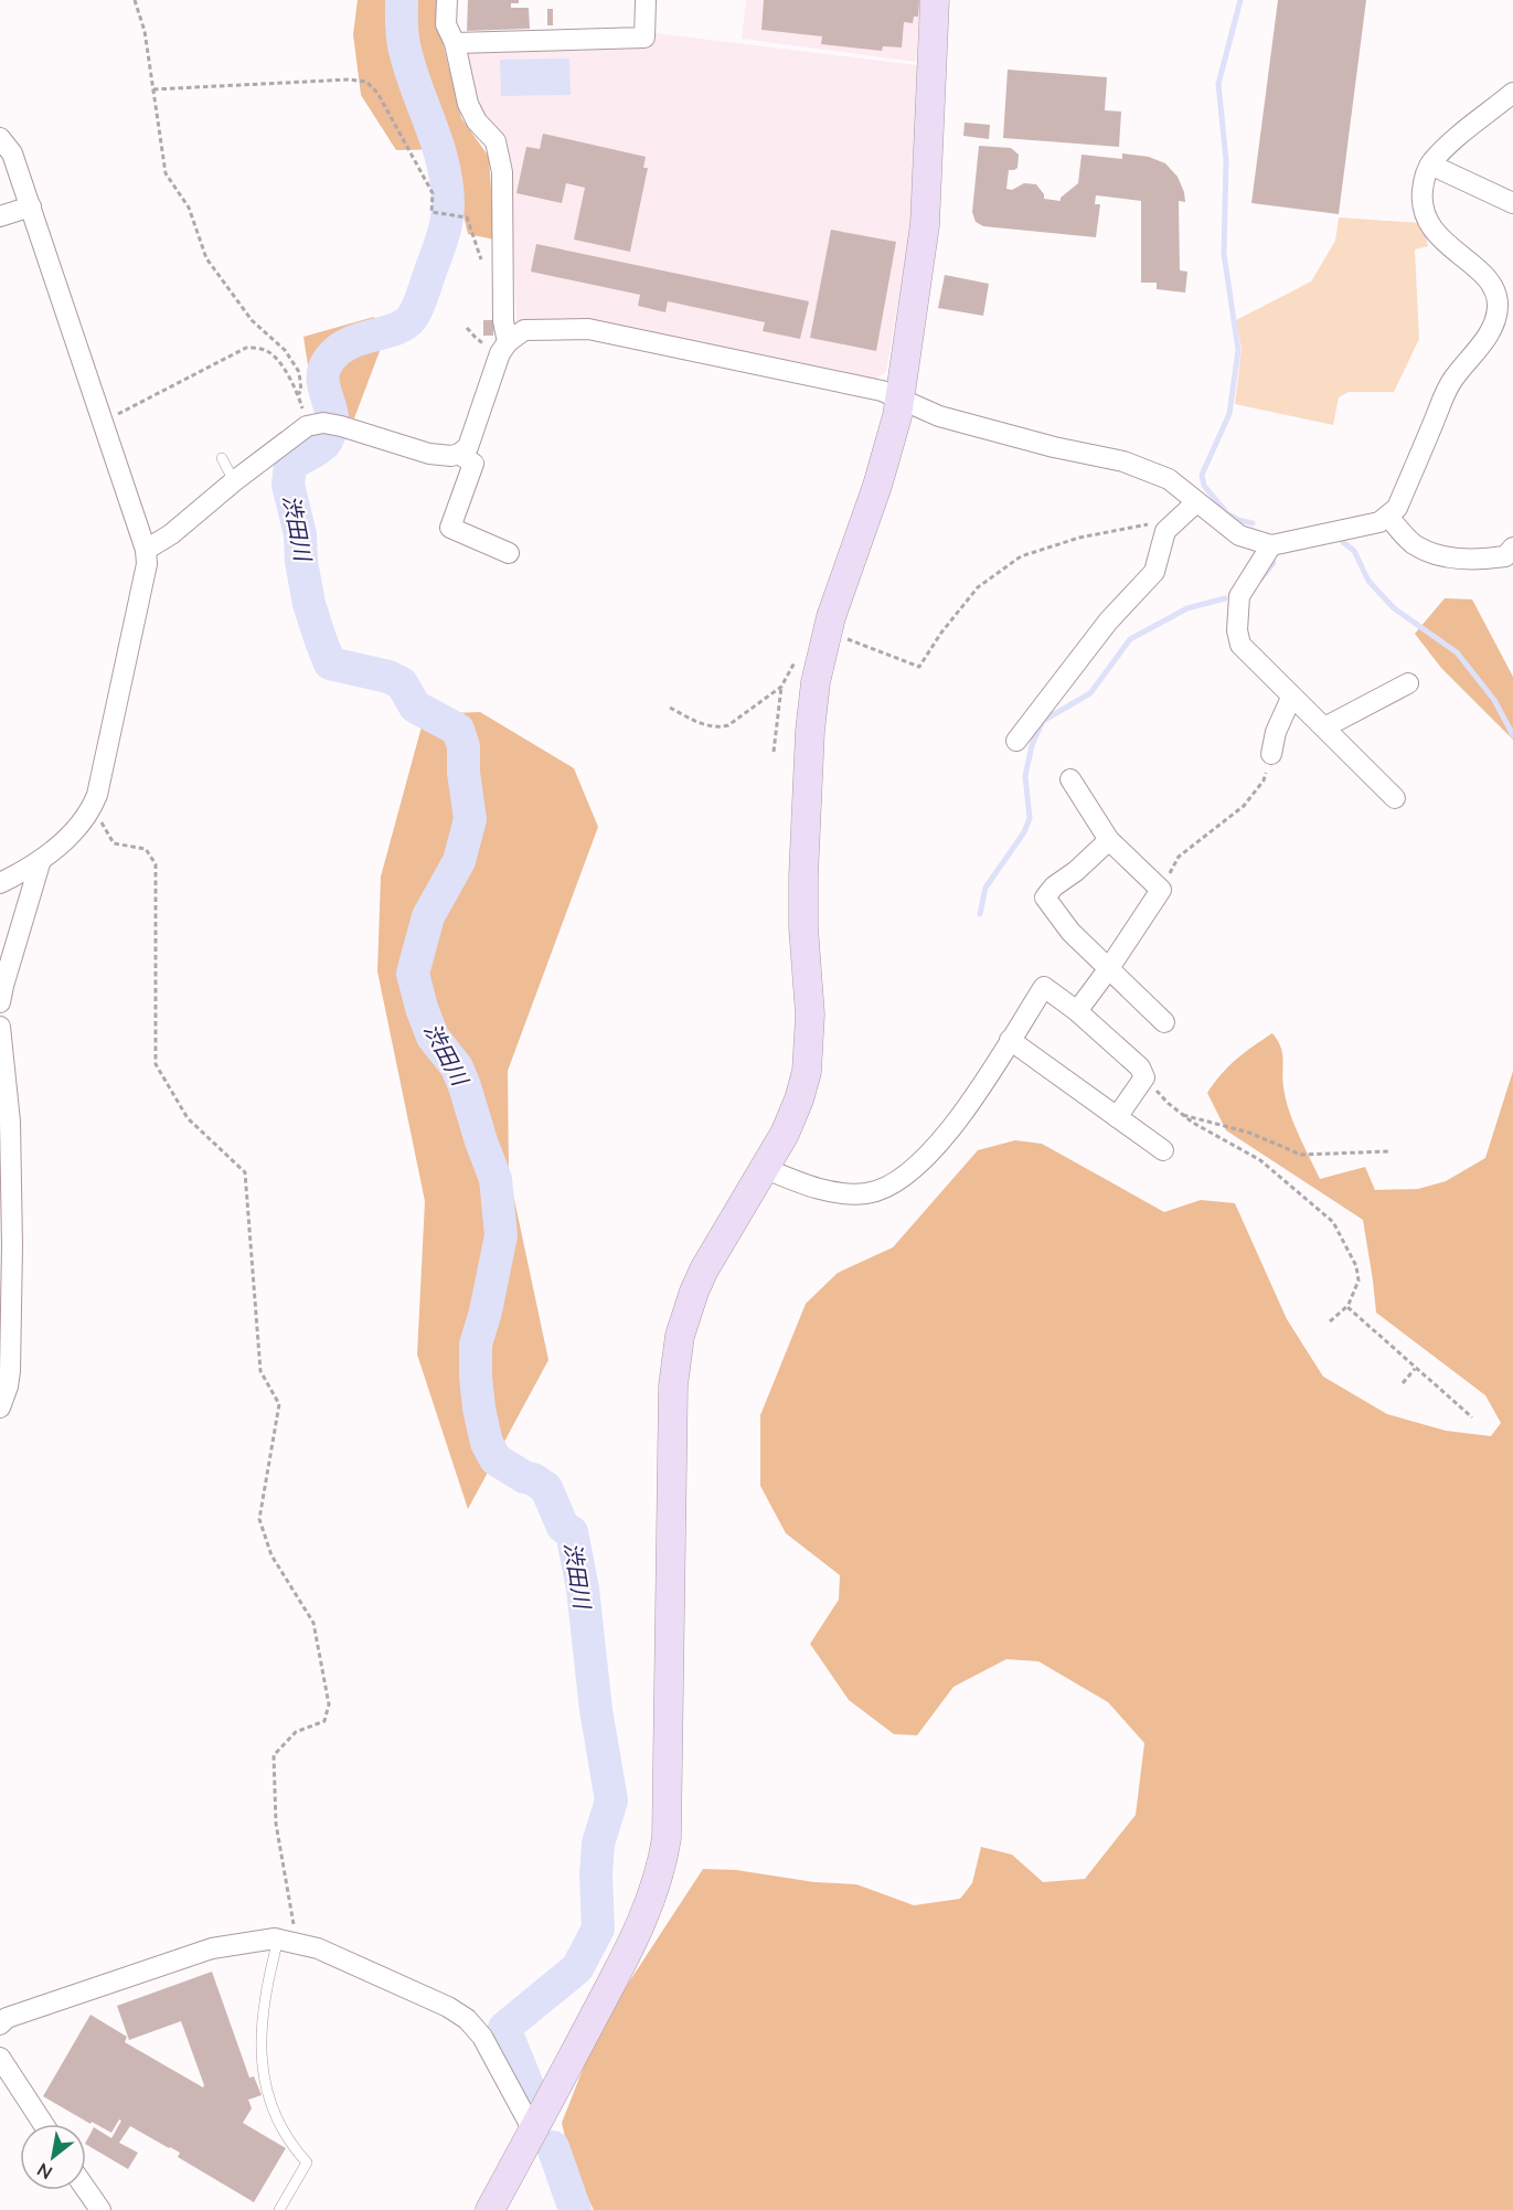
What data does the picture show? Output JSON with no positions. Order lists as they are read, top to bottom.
{
  "water": ["渋田川"],
  "north": "bottom left"
}
